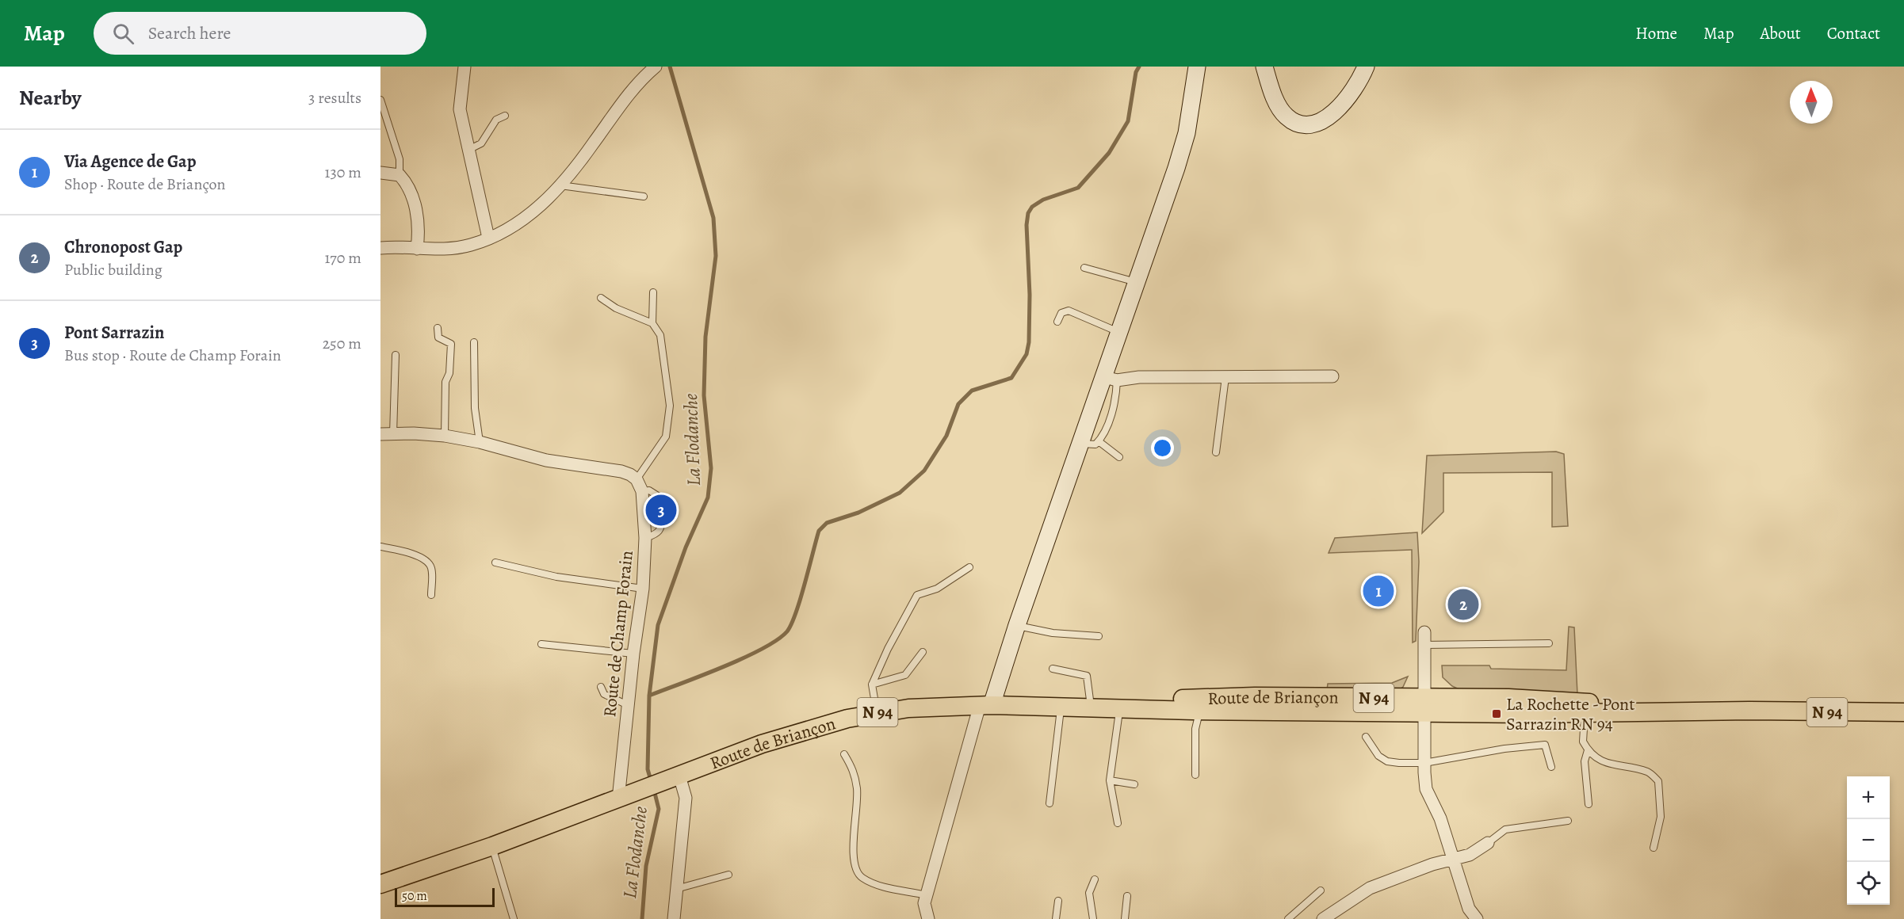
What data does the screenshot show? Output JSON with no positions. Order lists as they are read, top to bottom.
{
  "streets": {
    "main road": ["Route de Briançon", "N 94"],
    "street": ["Route de Champ Forain"]
  },
  "crossings": [
    ["Route de Champ Forain", "N 94"],
    ["Route de Briançon", "N 94"]
  ],
  "water": ["La Flodanche"],
  "places": {
    "transit": ["La Rochette - Pont Sarrazin RN 94"]
  },
  "scale_bar": "50 m",
  "north": "top",
  "page": {
    "header": "Map",
    "search": "Search here",
    "nav": [
      "Home",
      "Map",
      "About",
      "Contact"
    ],
    "heading": ["Nearby", "3 results"],
    "list": [
      {
        "mark": "1",
        "name": "Via Agence de Gap",
        "note": "Shop · Route de Briançon",
        "value": "130 m"
      },
      {
        "mark": "2",
        "name": "Chronopost Gap",
        "note": "Public building",
        "value": "170 m"
      },
      {
        "mark": "3",
        "name": "Pont Sarrazin",
        "note": "Bus stop · Route de Champ Forain",
        "value": "250 m"
      }
    ],
    "pins": ["3", "1", "2"],
    "map_buttons": ["+", "−"],
    "scale": "50 m"
  }
}
